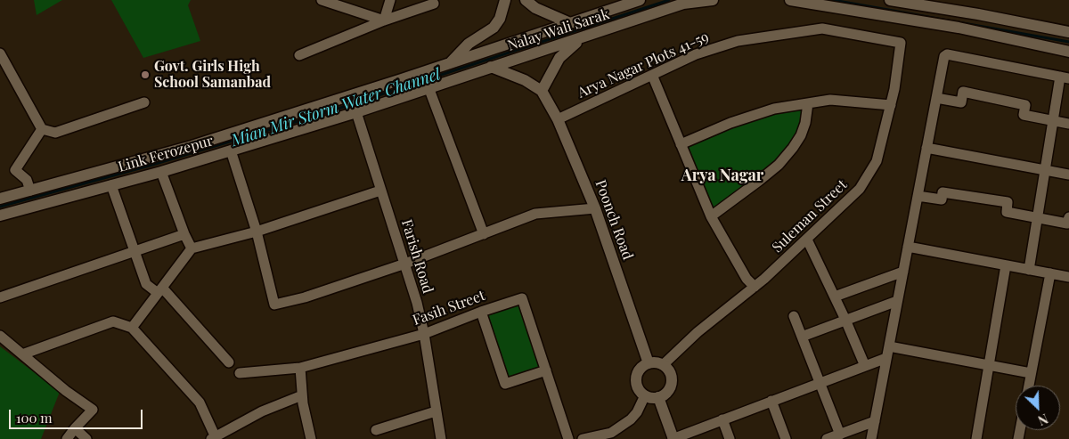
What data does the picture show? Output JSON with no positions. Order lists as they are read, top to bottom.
{
  "streets": {
    "main road": ["Nalay Wali Sarak", "Link Ferozepur", "Poonch Road"],
    "street": [
      "Arya Nagar Plots 41-59",
      "Suleman Street",
      "Farish Road",
      "Fasih Street"
    ]
  },
  "crossings": [
    ["Nalay Wali Sarak", "Link Ferozepur"],
    ["Nalay Wali Sarak", "Poonch Road"],
    ["Arya Nagar Plots 41-59", "Suleman Street"],
    ["Arya Nagar Plots 41-59", "Poonch Road"],
    ["Link Ferozepur", "Poonch Road"],
    ["Link Ferozepur", "Farish Road"],
    ["Suleman Street", "Poonch Road"],
    ["Farish Road", "Fasih Street"]
  ],
  "districts": ["Arya Nagar"],
  "water": ["Mian Mir Storm Water Channel"],
  "places": ["Govt. Girls High School Samanbad"],
  "scale_bar": "100 m",
  "north": "bottom right"
}
